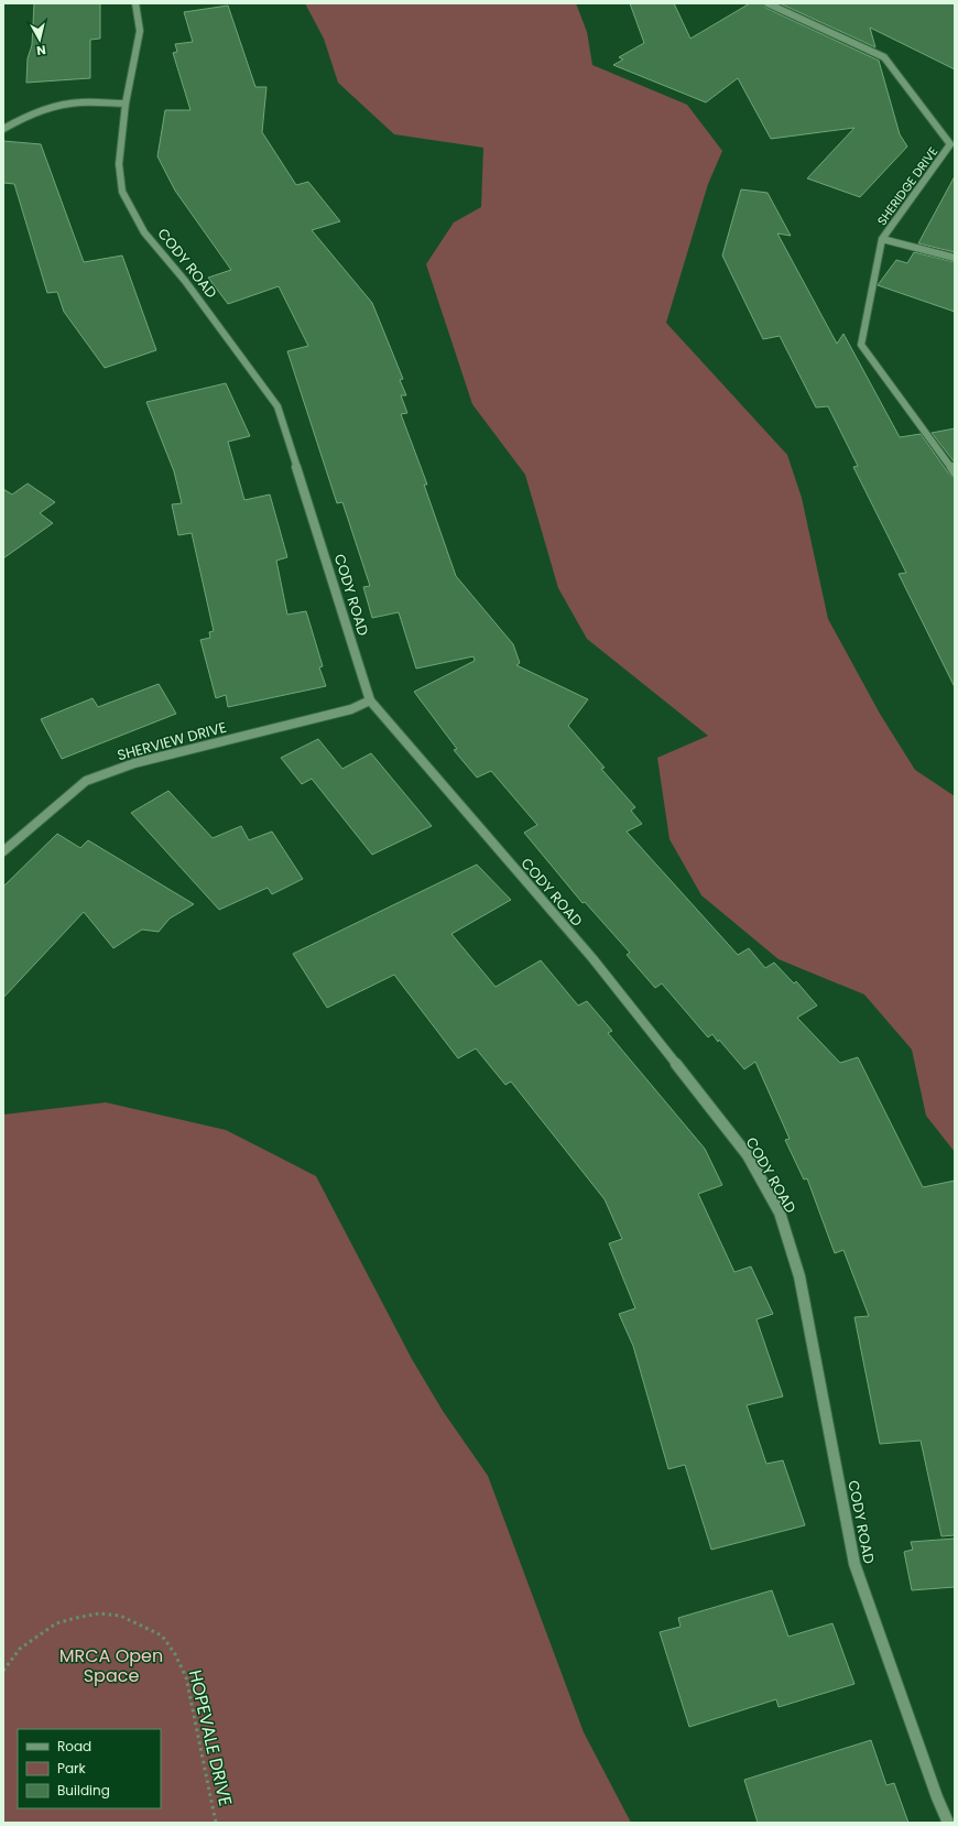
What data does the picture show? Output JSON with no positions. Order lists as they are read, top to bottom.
{
  "streets": {
    "street": ["SHERIDGE DRIVE", "CODY ROAD", "SHERVIEW DRIVE"],
    "path": ["HOPEVALE DRIVE"]
  },
  "crossings": [
    ["CODY ROAD", "SHERVIEW DRIVE"]
  ],
  "parks": ["MRCA Open Space"],
  "legend": ["Road", "Park", "Building"],
  "north": "bottom"
}
